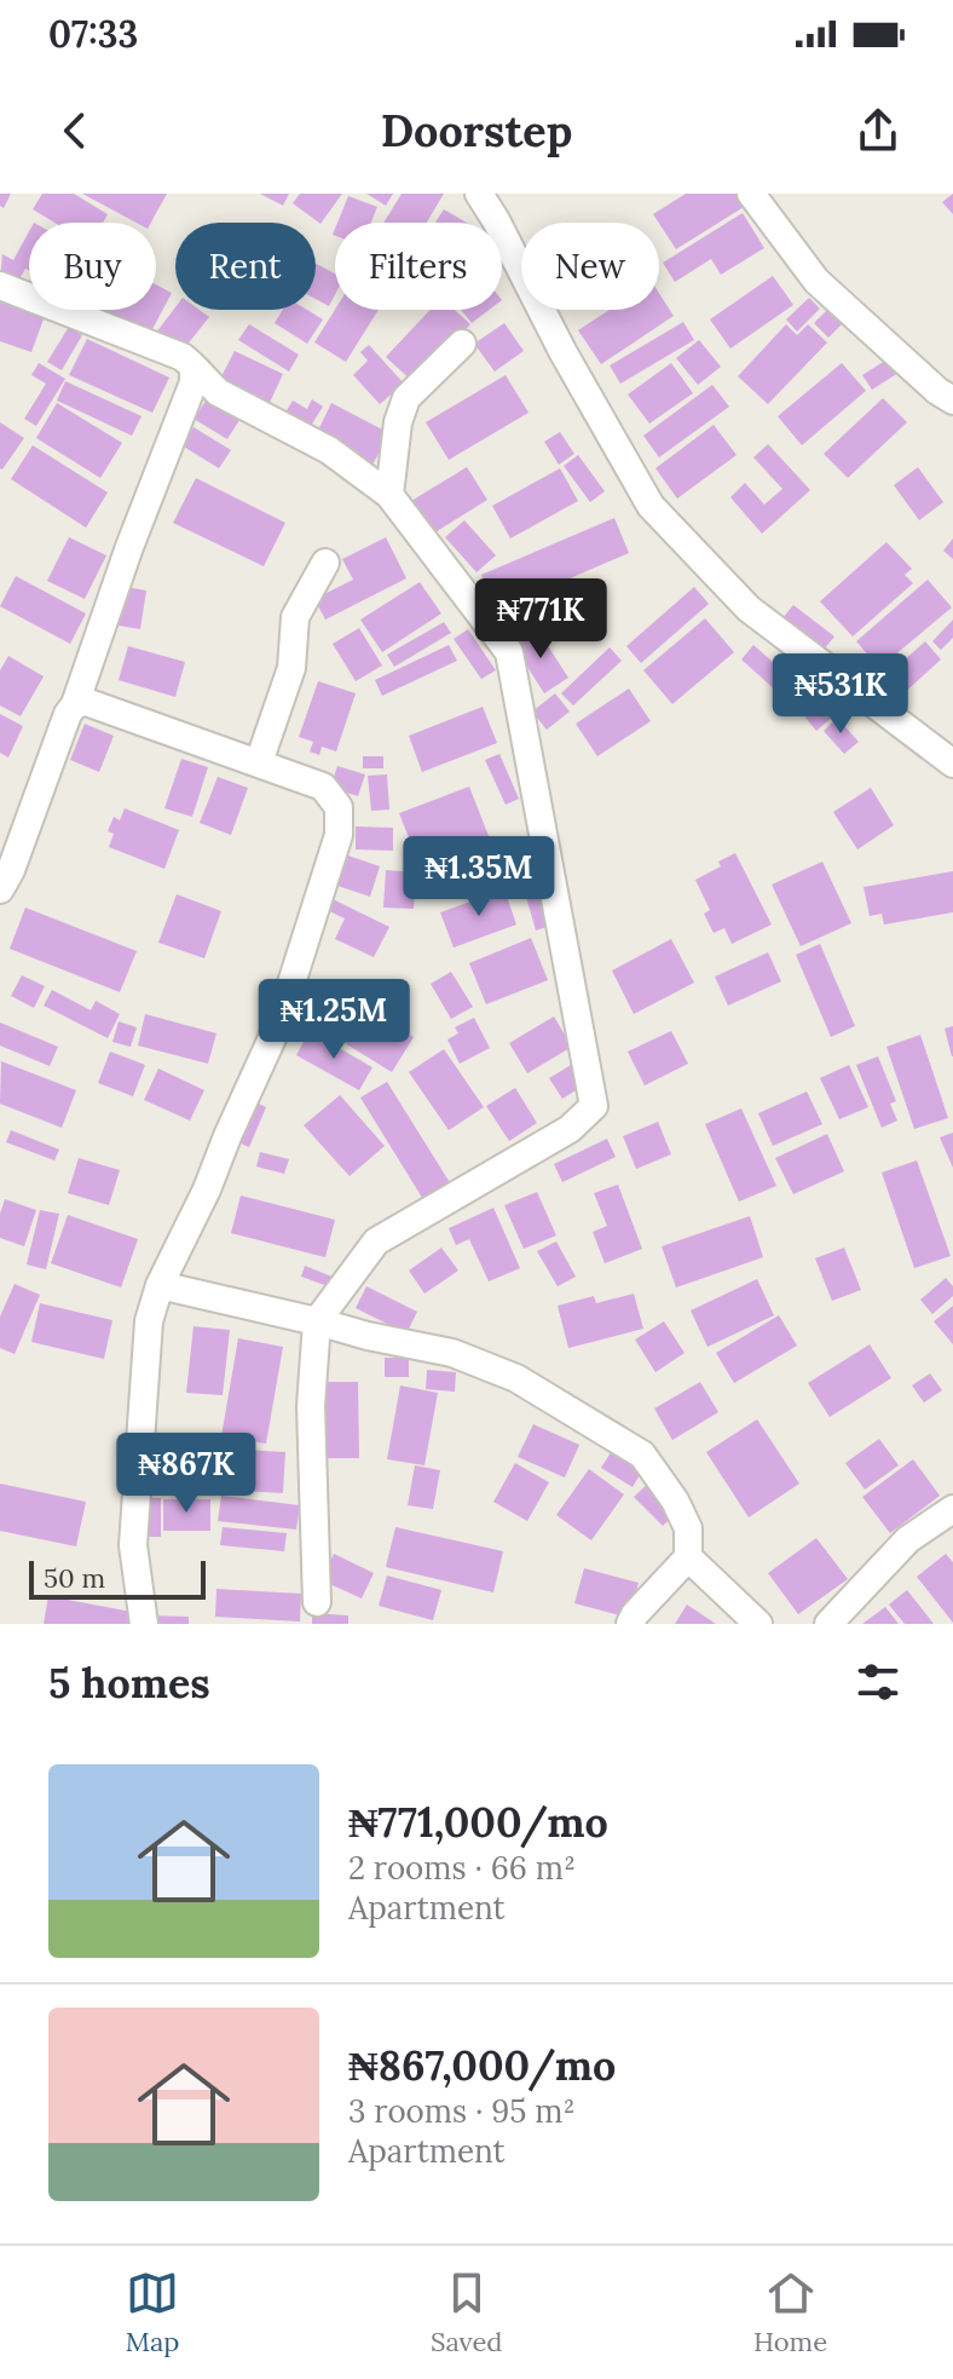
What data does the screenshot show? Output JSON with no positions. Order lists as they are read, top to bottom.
{
  "scale_bar": "50 m",
  "page": {
    "status": "07:33",
    "header": "Doorstep",
    "chip": [
      "Buy",
      "Rent",
      "Filters",
      "New"
    ],
    "price": [
      "₦771K",
      "₦531K",
      "₦1.35M",
      "₦1.25M",
      "₦867K"
    ],
    "scale": "50 m",
    "heading": "5 homes",
    "list": [
      {
        "name": "₦771,000/mo",
        "note": "2 rooms · 66 m² · Apartment"
      },
      {
        "name": "₦867,000/mo",
        "note": "3 rooms · 95 m² · Apartment"
      }
    ],
    "tabs": ["Map", "Saved", "Home"]
  }
}
